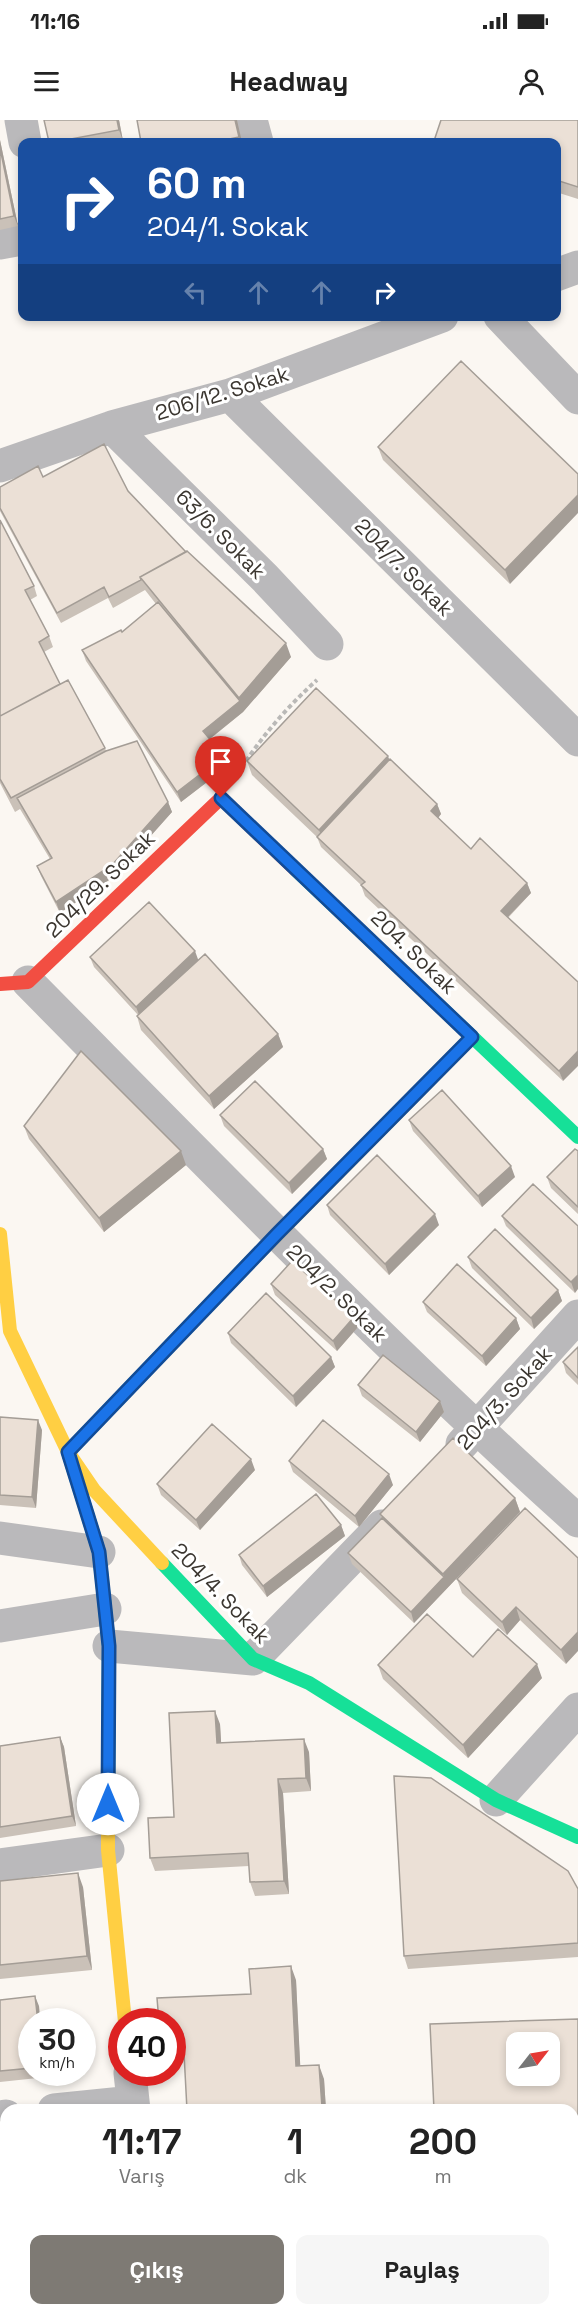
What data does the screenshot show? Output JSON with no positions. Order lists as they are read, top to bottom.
{
  "streets": {
    "street": [
      "206/12. Sokak",
      "63/6. Sokak",
      "204/7. Sokak",
      "204/29. Sokak",
      "204. Sokak",
      "204/2. Sokak",
      "204/3. Sokak",
      "204/4. Sokak"
    ]
  },
  "crossings": [
    ["206/12. Sokak", "63/6. Sokak"],
    ["206/12. Sokak", "204/7. Sokak"],
    ["204/29. Sokak", "204. Sokak"],
    ["204/29. Sokak", "204/2. Sokak"],
    ["204/2. Sokak", "204/3. Sokak"]
  ],
  "north": "top right",
  "page": {
    "status": "11:16",
    "header": "Headway",
    "turn": ["60 m", "204/1. Sokak"],
    "speed": "30 km/h",
    "limit": "40",
    "eta": [
      "11:17",
      "Varış",
      "1",
      "dk",
      "200",
      "m"
    ],
    "buttons": ["Çıkış", "Paylaş"]
  }
}
